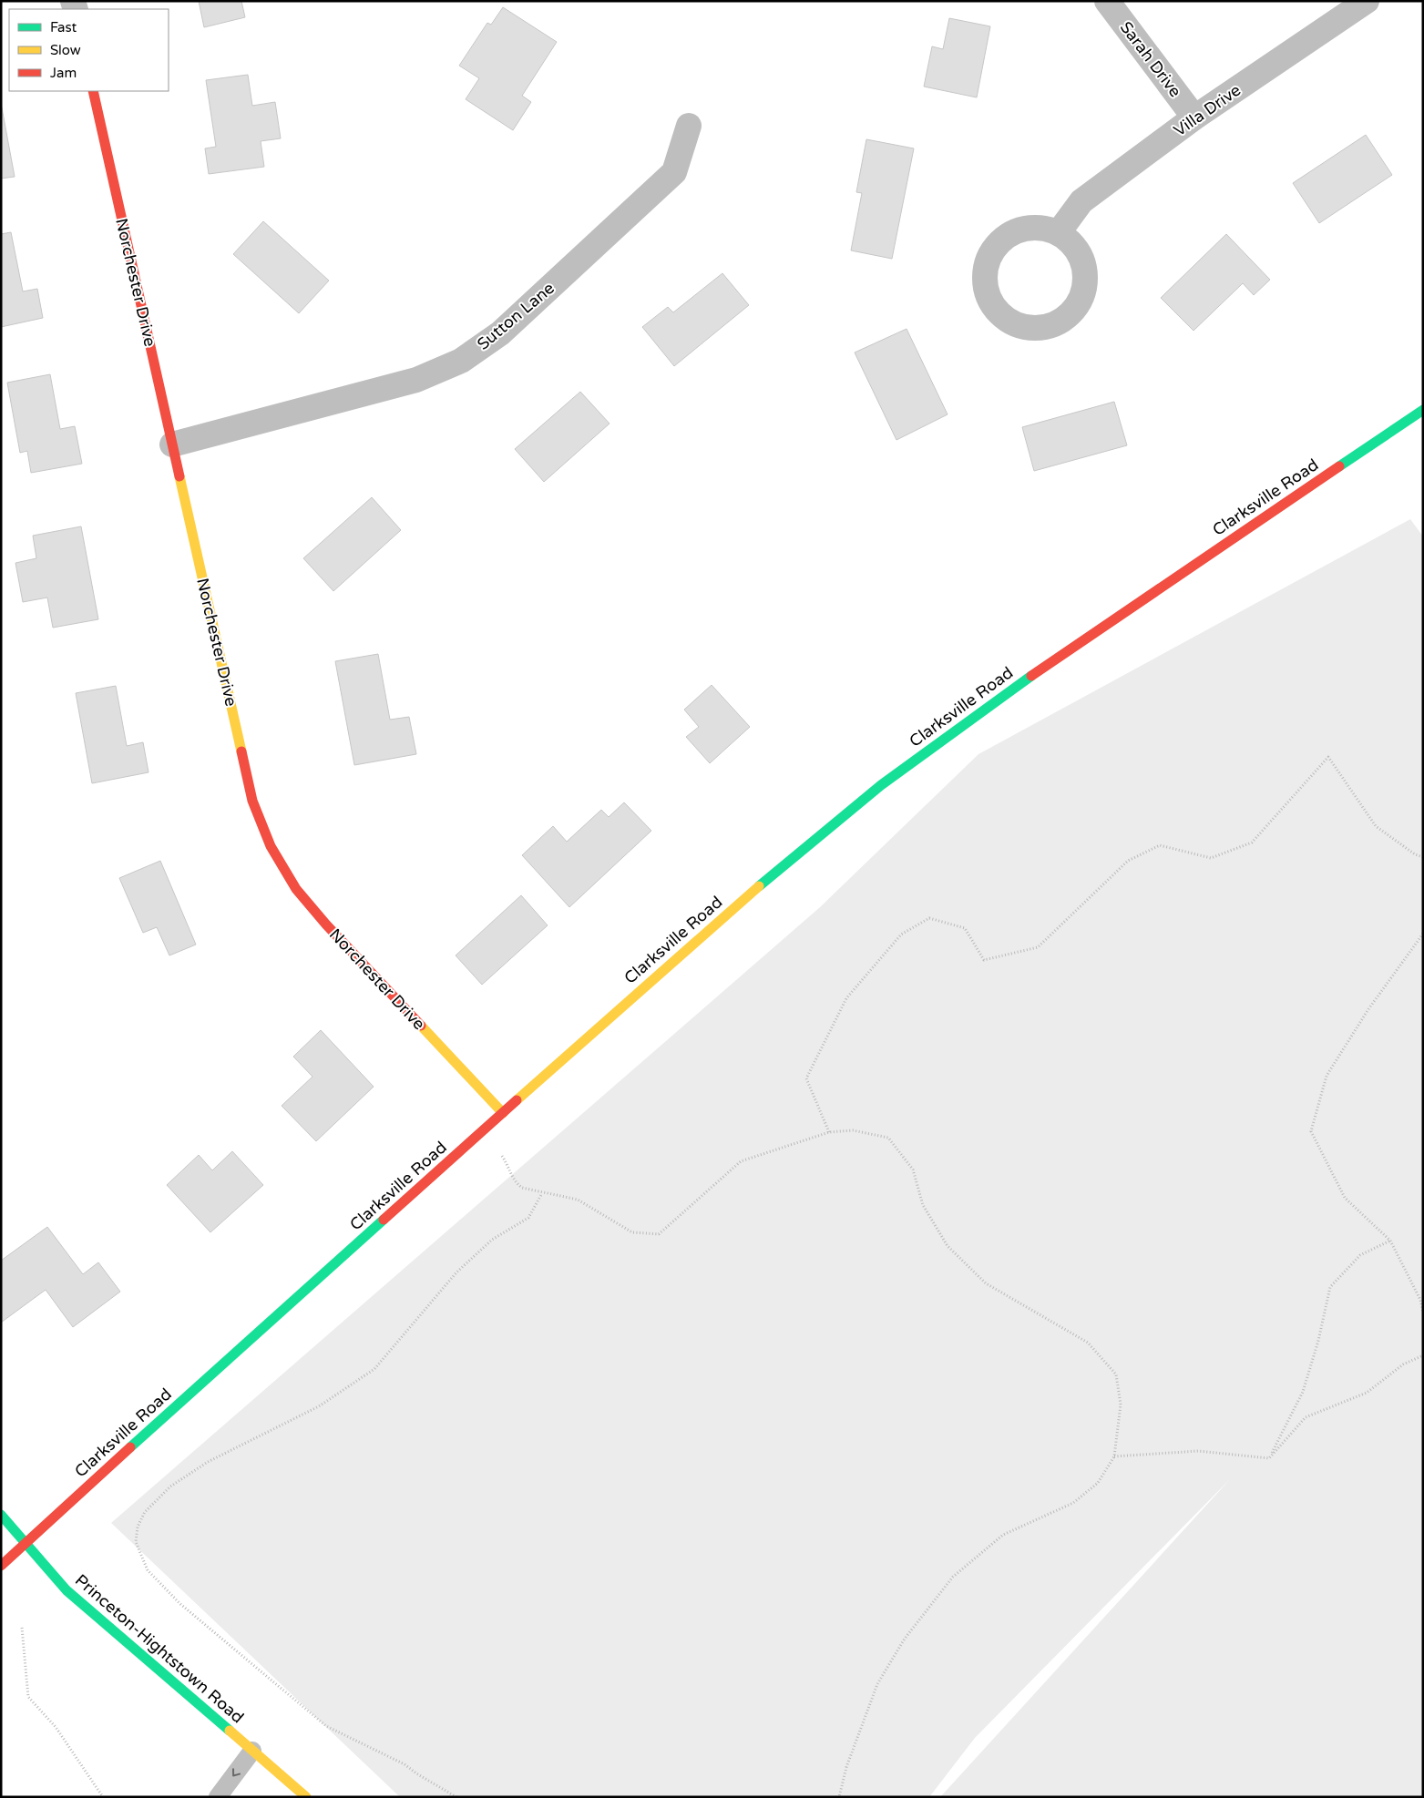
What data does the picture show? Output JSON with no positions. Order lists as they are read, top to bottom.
{
  "streets": {
    "street": [
      "Sarah Drive",
      "Villa Drive",
      "Norchester Drive",
      "Sutton Lane",
      "Clarksville Road",
      "Princeton-Hightstown Road"
    ]
  },
  "crossings": [
    ["Sarah Drive", "Villa Drive"],
    ["Norchester Drive", "Sutton Lane"],
    ["Norchester Drive", "Clarksville Road"],
    ["Clarksville Road", "Princeton-Hightstown Road"]
  ],
  "legend": ["Fast", "Slow", "Jam"]
}
